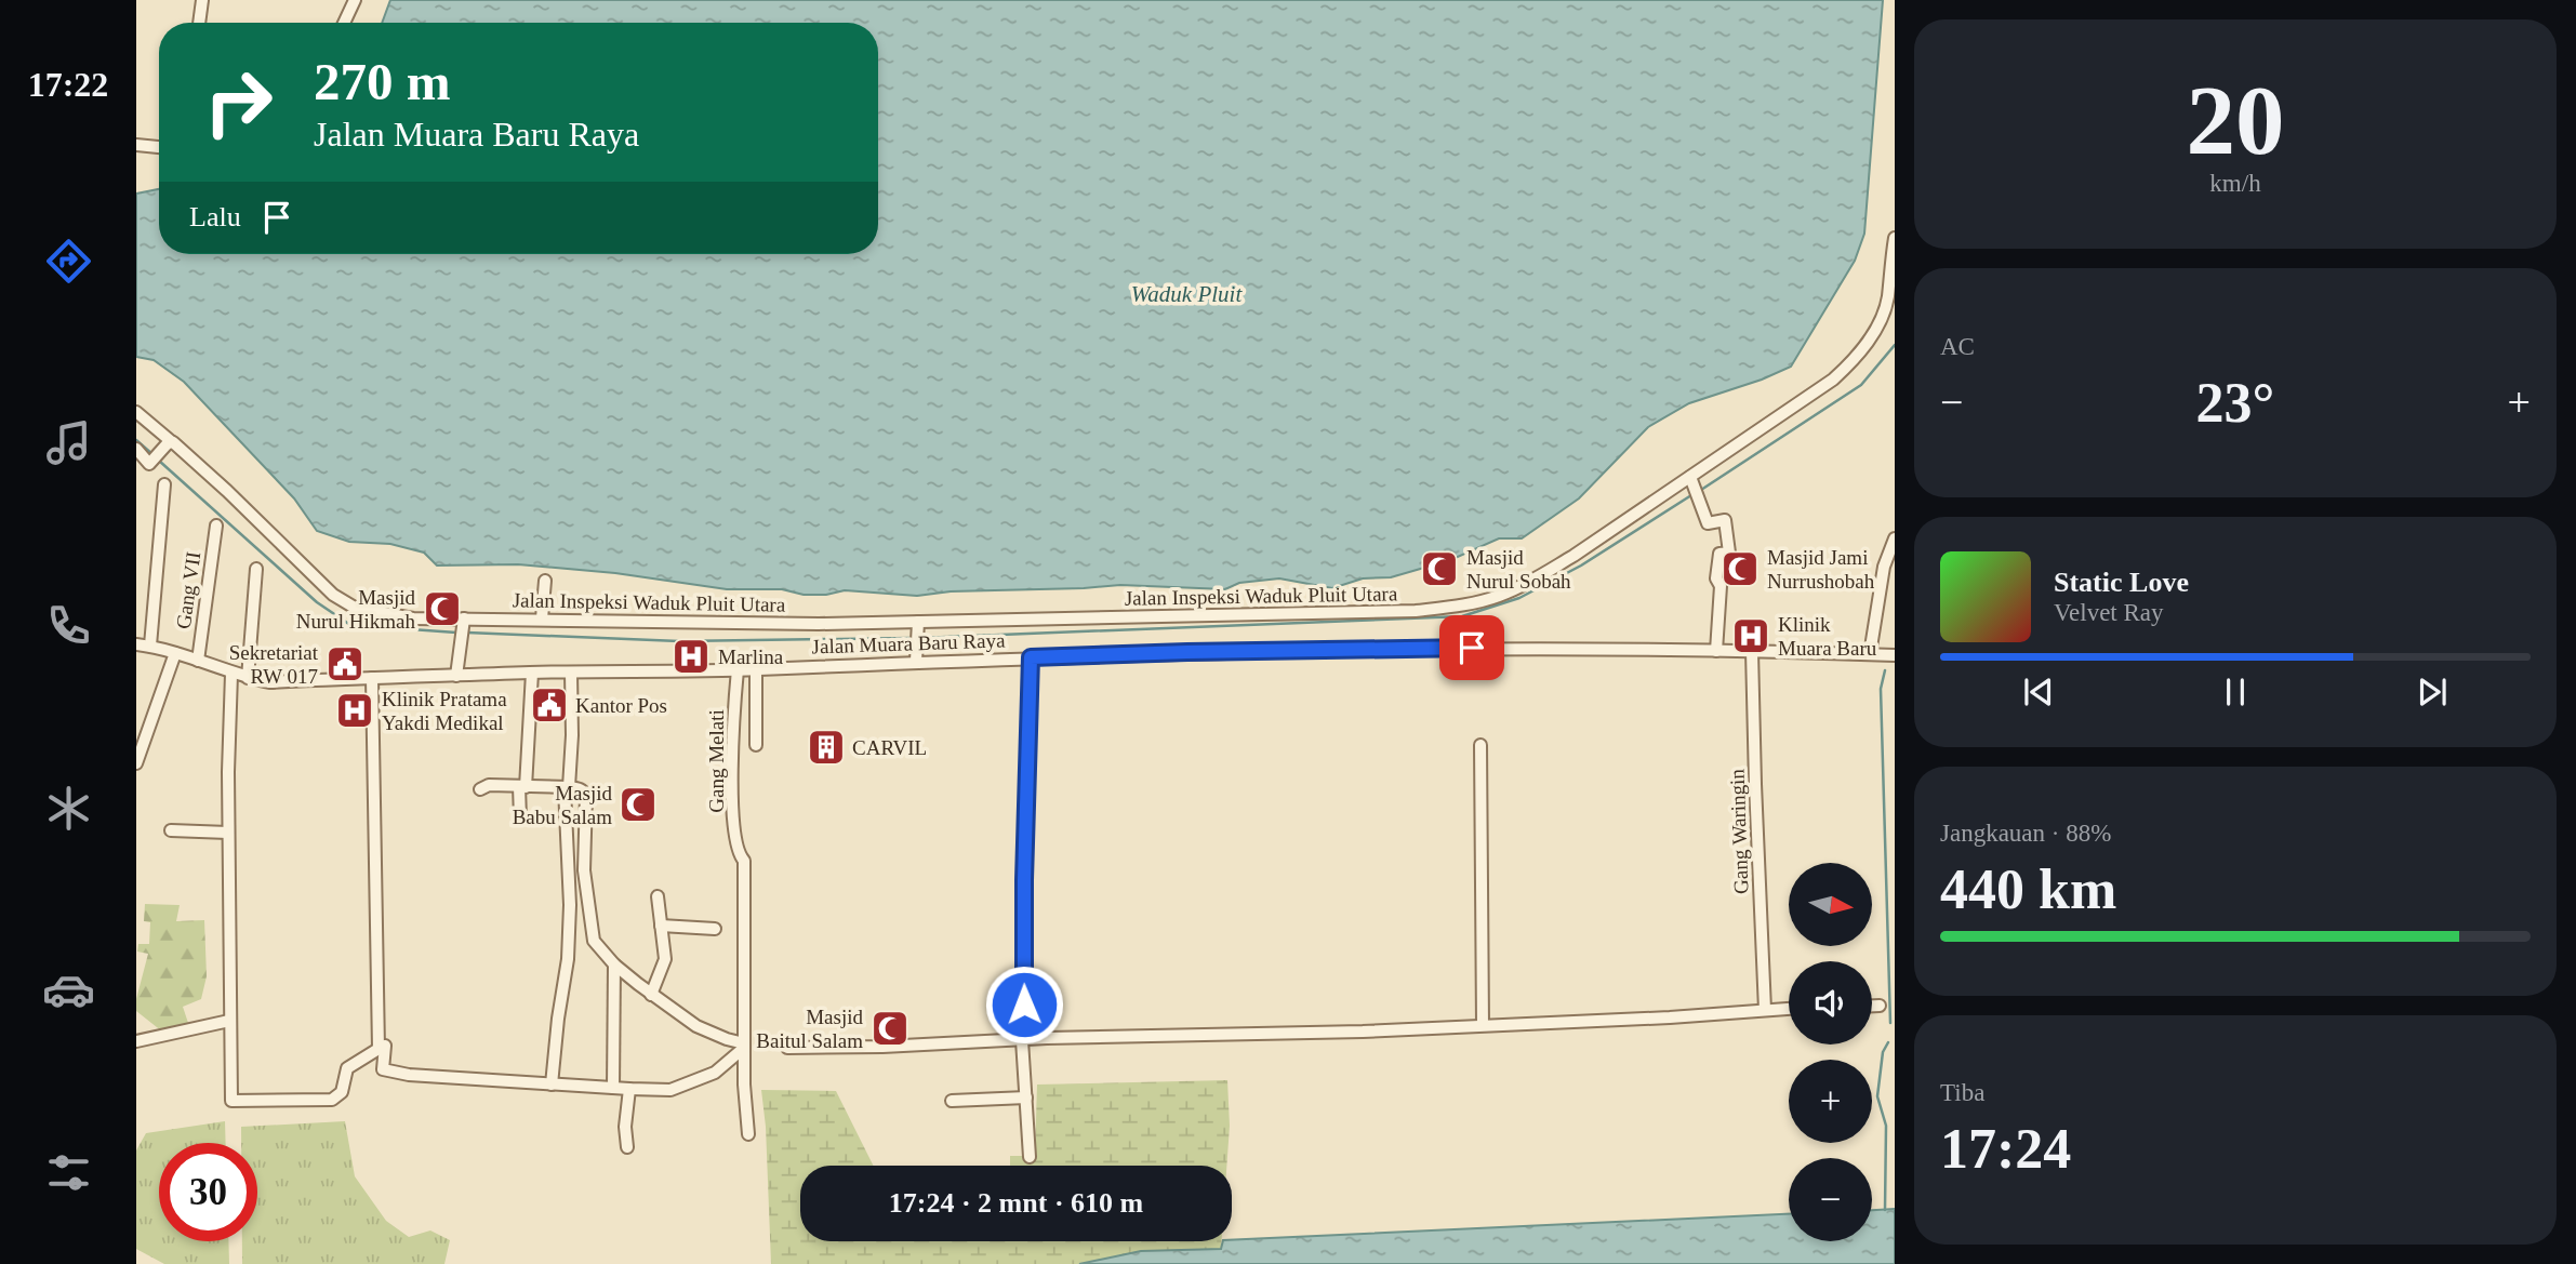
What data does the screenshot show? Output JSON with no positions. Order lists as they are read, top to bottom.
{
  "streets": {
    "street": [
      "Gang VII",
      "Jalan Inspeksi Waduk Pluit Utara",
      "Jalan Muara Baru Raya",
      "Gang Melati",
      "Gang Waringin"
    ]
  },
  "crossings": [
    ["Gang VII", "Jalan Muara Baru Raya"],
    ["Jalan Muara Baru Raya", "Gang Melati"],
    ["Jalan Muara Baru Raya", "Gang Waringin"]
  ],
  "water": ["Waduk Pluit"],
  "places": {
    "mosque": [
      "Masjid Nurul Sobah",
      "Masjid Jami Nurrushobah",
      "Masjid Nurul Hikmah",
      "Masjid Babu Salam",
      "Masjid Baitul Salam"
    ],
    "hospital": ["Klinik Muara Baru", "Marlina", "Klinik Pratama Yakdi Medikal"],
    "public building": ["Sekretariat RW 017", "Kantor Pos"],
    "building": ["CARVIL"]
  },
  "north": "right",
  "page": {
    "tabs": "17:22",
    "tile": [
      ["20", "km/h"],
      "AC",
      ["Jangkauan · 88%", "440 km"],
      ["Tiba", "17:24"]
    ],
    "turn": ["270 m", "Jalan Muara Baru Raya"],
    "then": "Lalu",
    "heat": ["−", "23°", "+"],
    "song": ["Static Love", "Velvet Ray"],
    "map_buttons": ["+", "−"],
    "limit": "30",
    "trip": "17:24 · 2 mnt · 610 m"
  }
}
